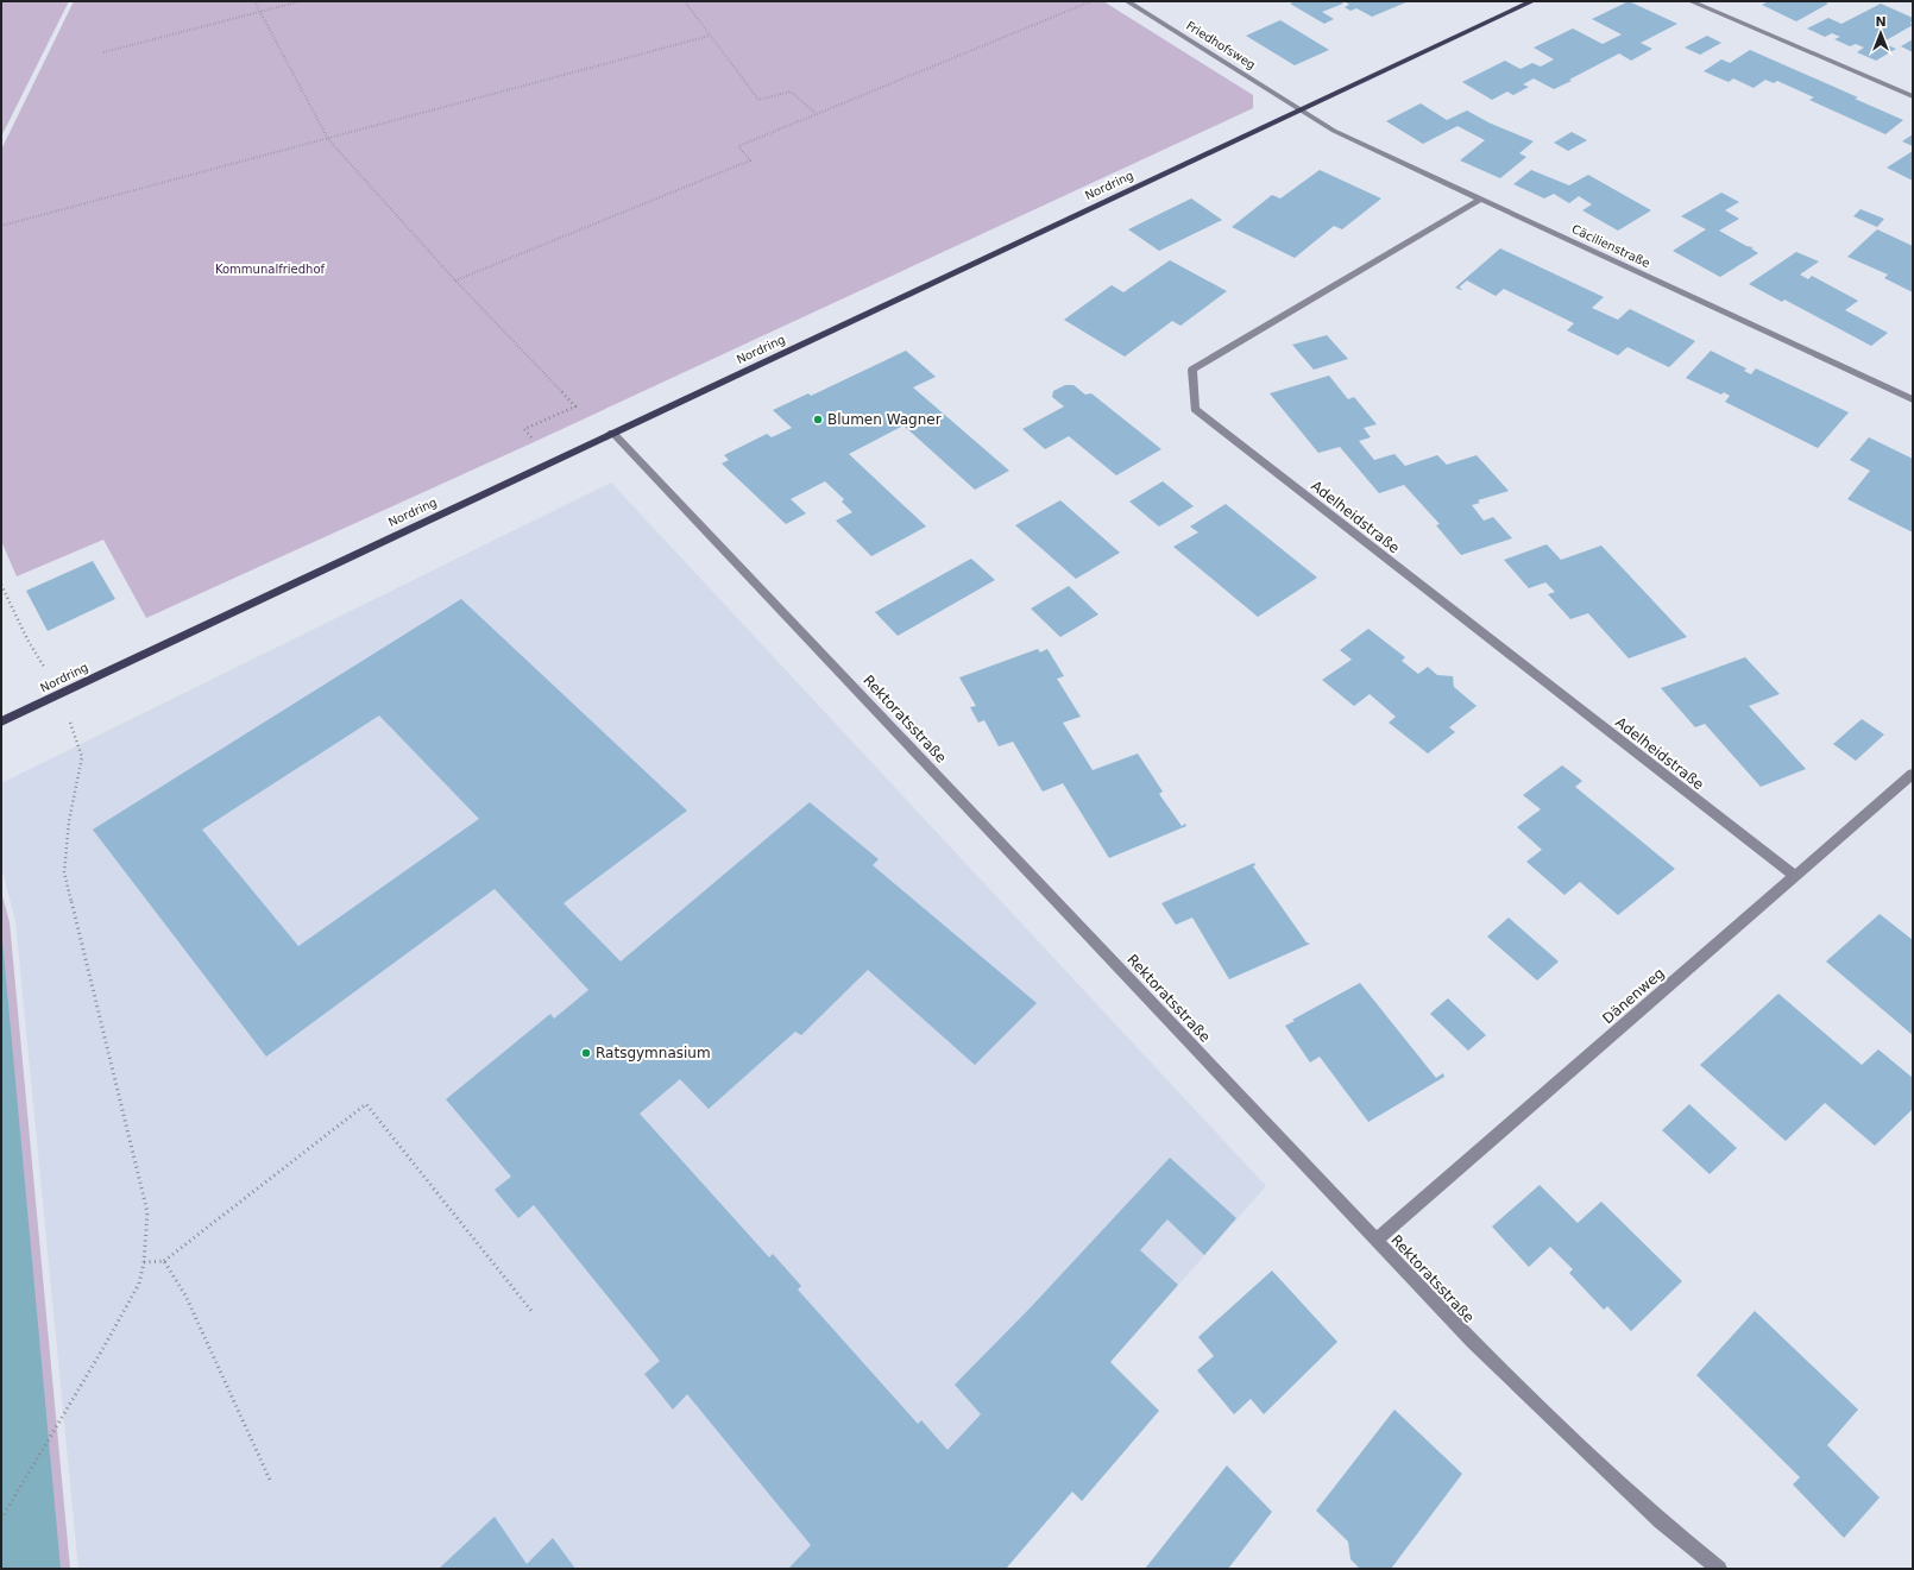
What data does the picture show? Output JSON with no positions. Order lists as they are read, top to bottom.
{
  "streets": {
    "main road": ["Nordring"],
    "street": [
      "Friedhofsweg",
      "Cäcilienstraße",
      "Adelheidstraße",
      "Rektoratsstraße",
      "Dänenweg"
    ]
  },
  "crossings": [
    ["Friedhofsweg", "Nordring"],
    ["Friedhofsweg", "Cäcilienstraße"],
    ["Nordring", "Cäcilienstraße"],
    ["Nordring", "Rektoratsstraße"],
    ["Cäcilienstraße", "Adelheidstraße"],
    ["Adelheidstraße", "Dänenweg"],
    ["Rektoratsstraße", "Dänenweg"]
  ],
  "parks": ["Kommunalfriedhof"],
  "places": ["Blumen Wagner", "Ratsgymnasium"],
  "north": "top"
}
